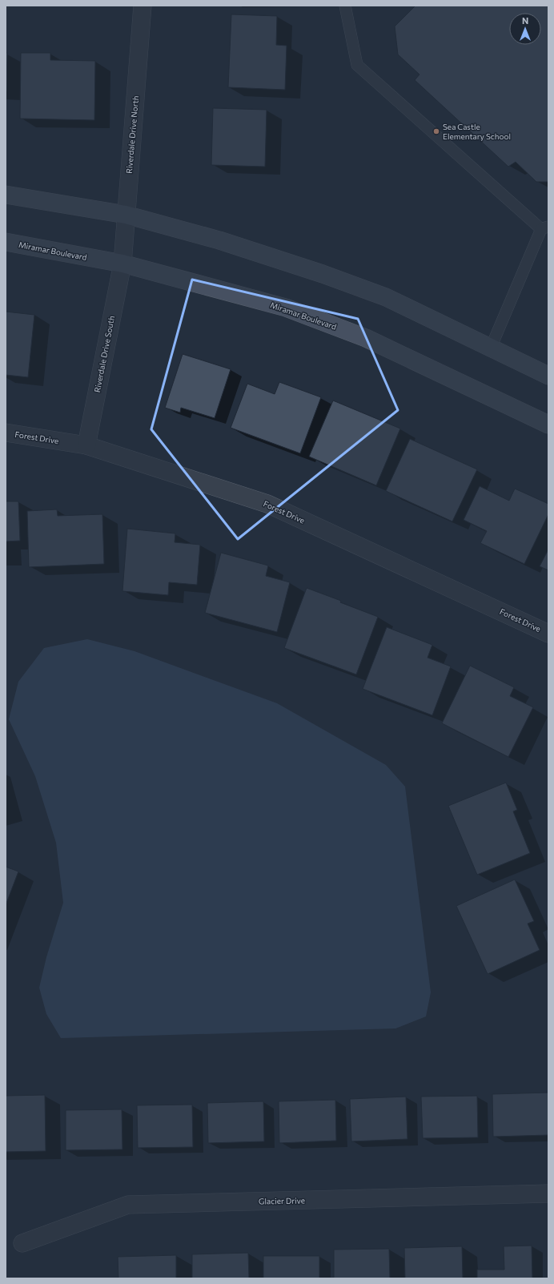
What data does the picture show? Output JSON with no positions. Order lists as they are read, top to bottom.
{
  "streets": {
    "street": [
      "Riverdale Drive North",
      "Miramar Boulevard",
      "Riverdale Drive South",
      "Forest Drive",
      "Glacier Drive"
    ]
  },
  "crossings": [
    ["Riverdale Drive North", "Miramar Boulevard"],
    ["Riverdale Drive North", "Riverdale Drive South"],
    ["Miramar Boulevard", "Riverdale Drive South"],
    ["Riverdale Drive South", "Forest Drive"]
  ],
  "places": ["Sea Castle Elementary School"],
  "north": "top"
}
